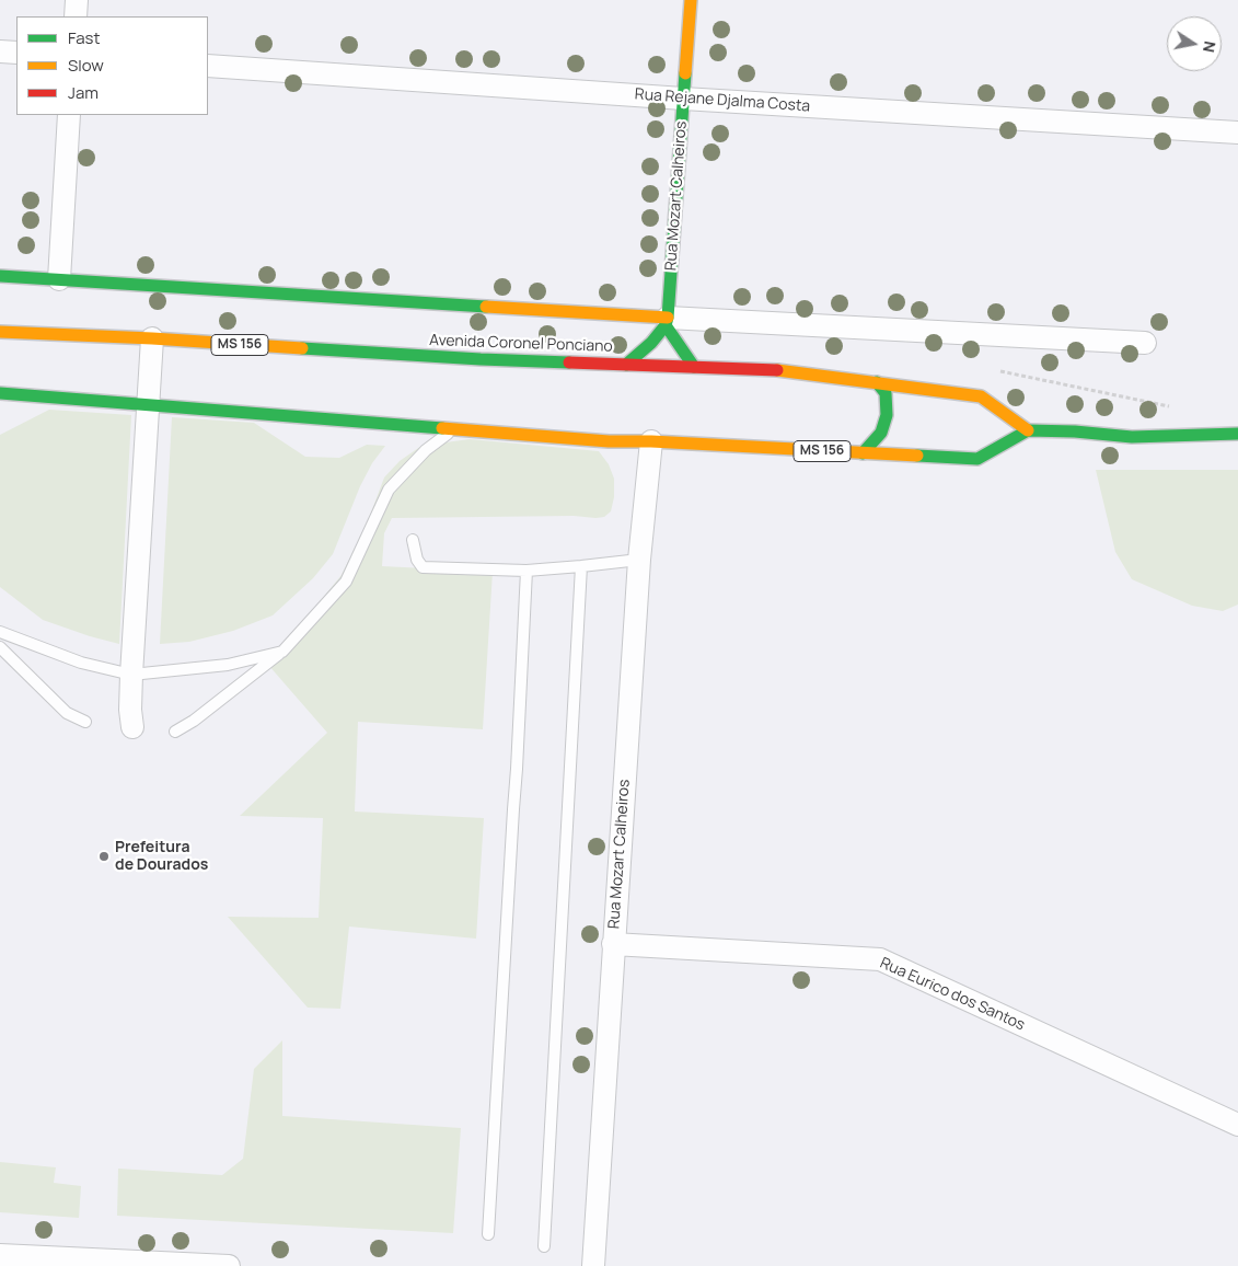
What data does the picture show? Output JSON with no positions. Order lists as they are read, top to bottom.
{
  "streets": {
    "main road": ["Rua Mozart Calheiros", "Avenida Coronel Ponciano", "MS 156"],
    "street": ["Rua Rejane Djalma Costa", "Rua Eurico dos Santos"]
  },
  "crossings": [
    ["Rua Rejane Djalma Costa", "Rua Mozart Calheiros"],
    ["Rua Mozart Calheiros", "MS 156"],
    ["Rua Mozart Calheiros", "Rua Eurico dos Santos"],
    ["Avenida Coronel Ponciano", "MS 156"]
  ],
  "places": ["Prefeitura de Dourados"],
  "legend": ["Fast", "Slow", "Jam"],
  "north": "right"
}
